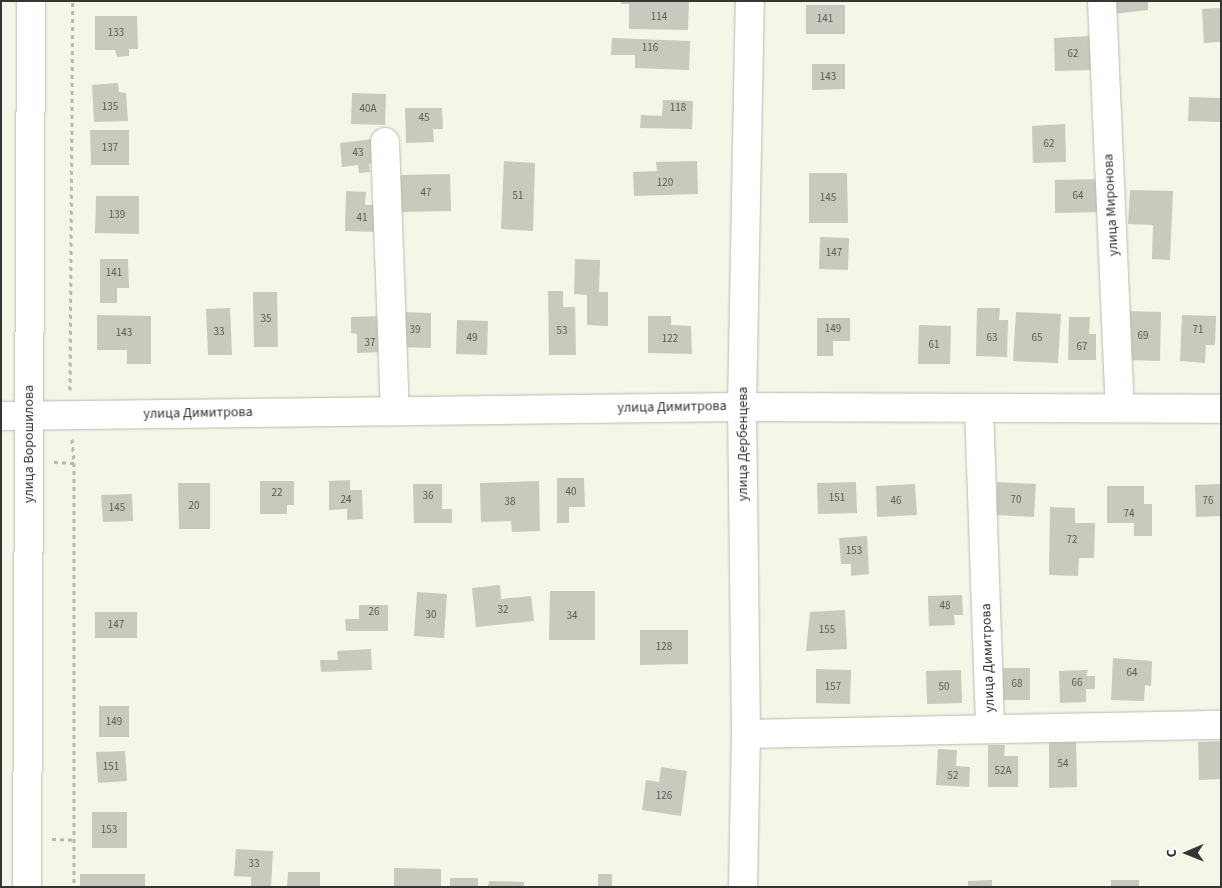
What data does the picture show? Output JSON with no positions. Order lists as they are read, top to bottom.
{
  "streets": {
    "street": [
      "улица Миронова",
      "улица Димитрова",
      "улица Ворошилова",
      "улица Дербенцева"
    ]
  },
  "crossings": [
    ["улица Миронова", "улица Димитрова"],
    ["улица Димитрова", "улица Ворошилова"],
    ["улица Димитрова", "улица Дербенцева"]
  ],
  "house_numbers": [
    "114",
    "141",
    "133",
    "116",
    "62",
    "143",
    "135",
    "118",
    "40А",
    "45",
    "62",
    "137",
    "43",
    "120",
    "47",
    "51",
    "64",
    "145",
    "139",
    "41",
    "147",
    "141",
    "35",
    "149",
    "39",
    "71",
    "53",
    "33",
    "143",
    "69",
    "49",
    "63",
    "65",
    "122",
    "37",
    "61",
    "67",
    "40",
    "22",
    "36",
    "151",
    "24",
    "70",
    "46",
    "76",
    "38",
    "20",
    "145",
    "74",
    "72",
    "153",
    "48",
    "32",
    "26",
    "30",
    "34",
    "147",
    "155",
    "128",
    "64",
    "66",
    "68",
    "157",
    "50",
    "149",
    "54",
    "151",
    "52А",
    "52",
    "126",
    "153",
    "33"
  ],
  "north": "left"
}
